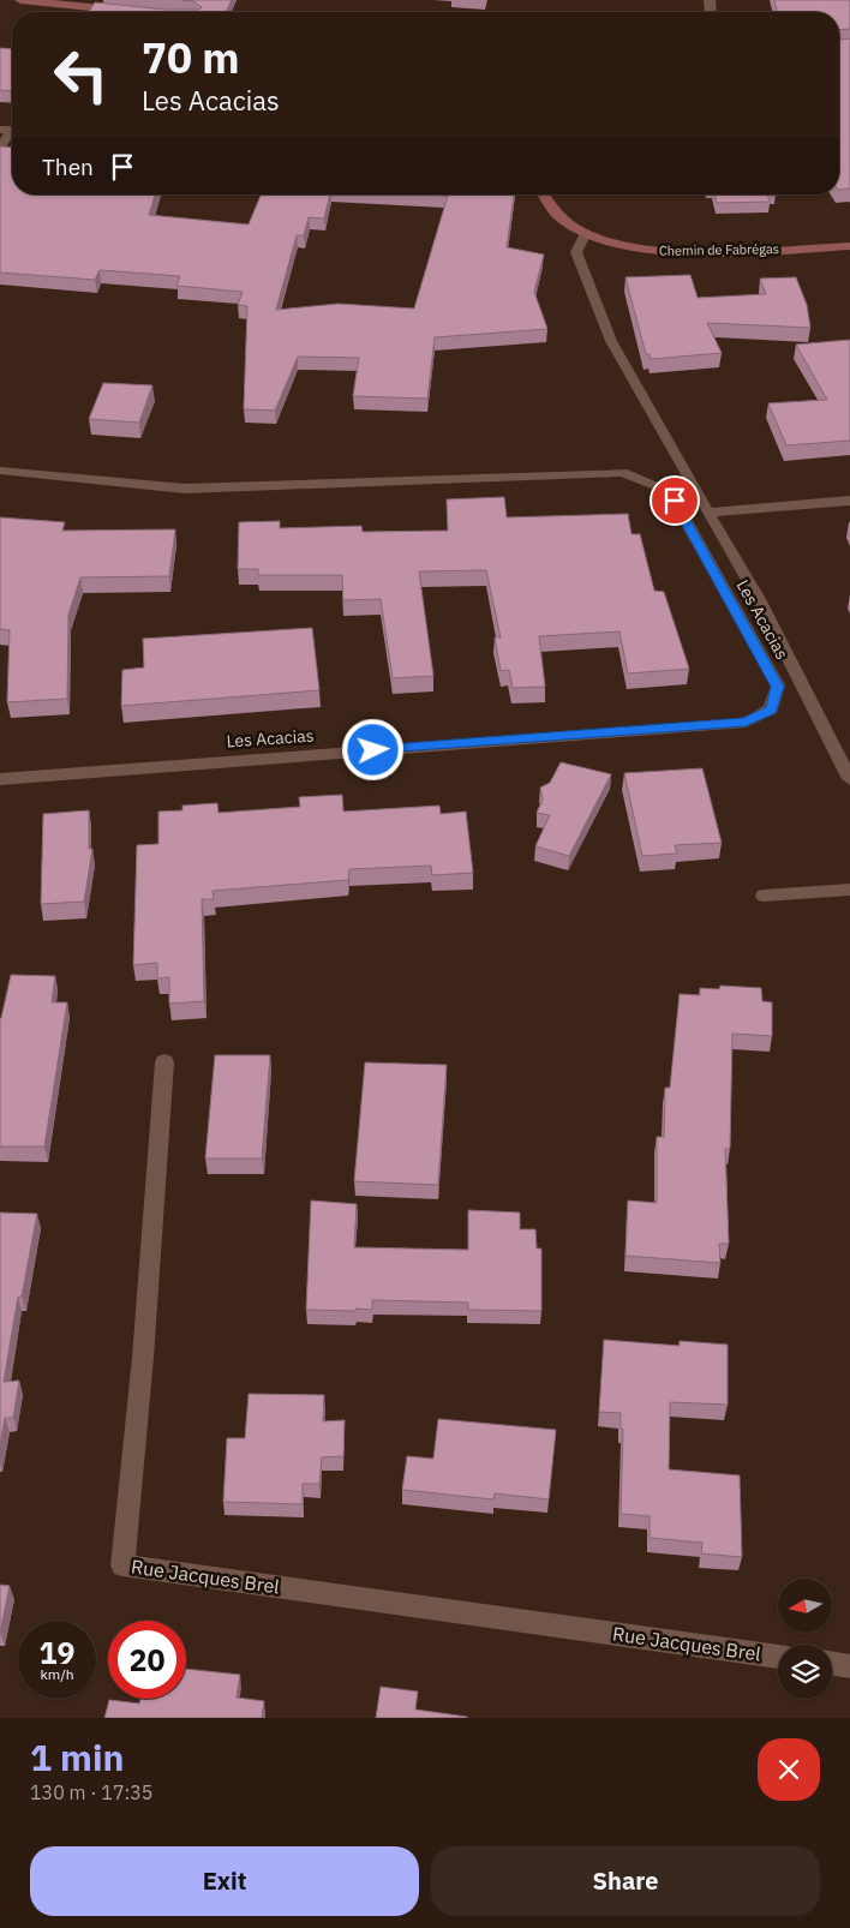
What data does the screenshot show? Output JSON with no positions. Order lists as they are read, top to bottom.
{
  "streets": {
    "street": ["Chemin de Fabrégas", "Rue Jacques Brel"],
    "lane": ["Les Acacias"]
  },
  "north": "left",
  "page": {
    "turn": ["70 m", "Les Acacias"],
    "then": "Then",
    "speed": "19 km/h",
    "limit": "20",
    "heading": ["1 min", "130 m · 17:35"],
    "buttons": ["Exit", "Share"]
  }
}
